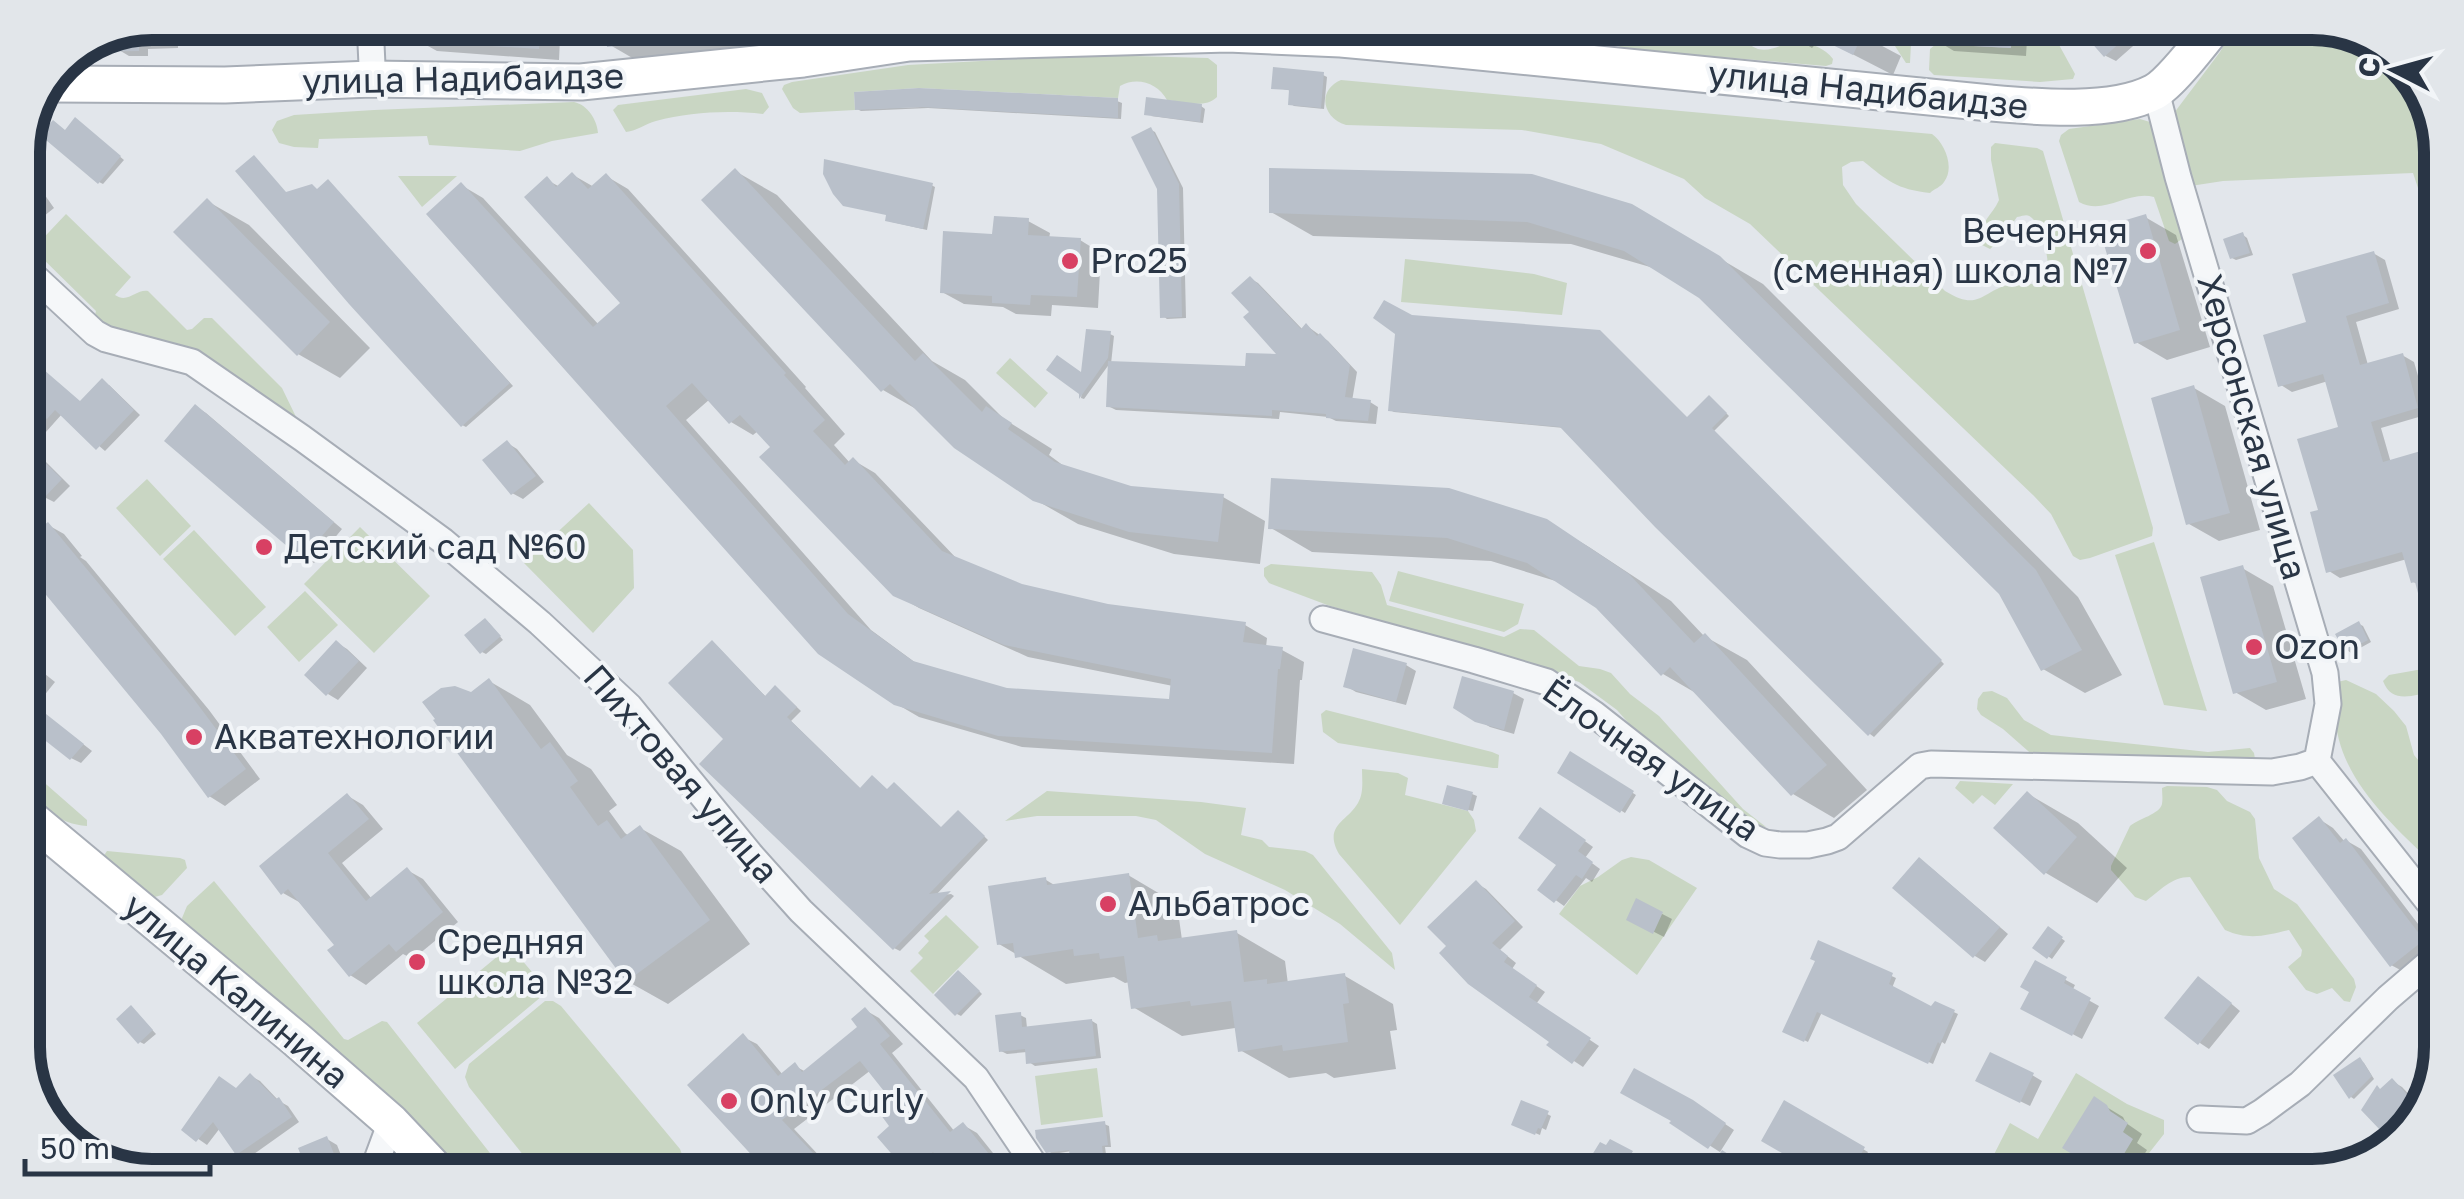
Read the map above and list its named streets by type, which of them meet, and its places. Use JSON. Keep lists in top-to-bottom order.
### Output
{
  "streets": {
    "main road": ["улица Надибаидзе", "улица Калинина"],
    "street": ["Херсонская улица", "Ёлочная улица", "Пихтовая улица"]
  },
  "crossings": [
    ["улица Надибаидзе", "Херсонская улица"],
    ["Херсонская улица", "Ёлочная улица"]
  ],
  "places": [
    "Вечерняя (сменная) школа №7",
    "Pro25",
    "Детский сад №60",
    "Ozon",
    "Акватехнологии",
    "Альбатрос",
    "Средняя школа №32",
    "Only Curly"
  ],
  "scale_bar": "50 m",
  "north": "left"
}
